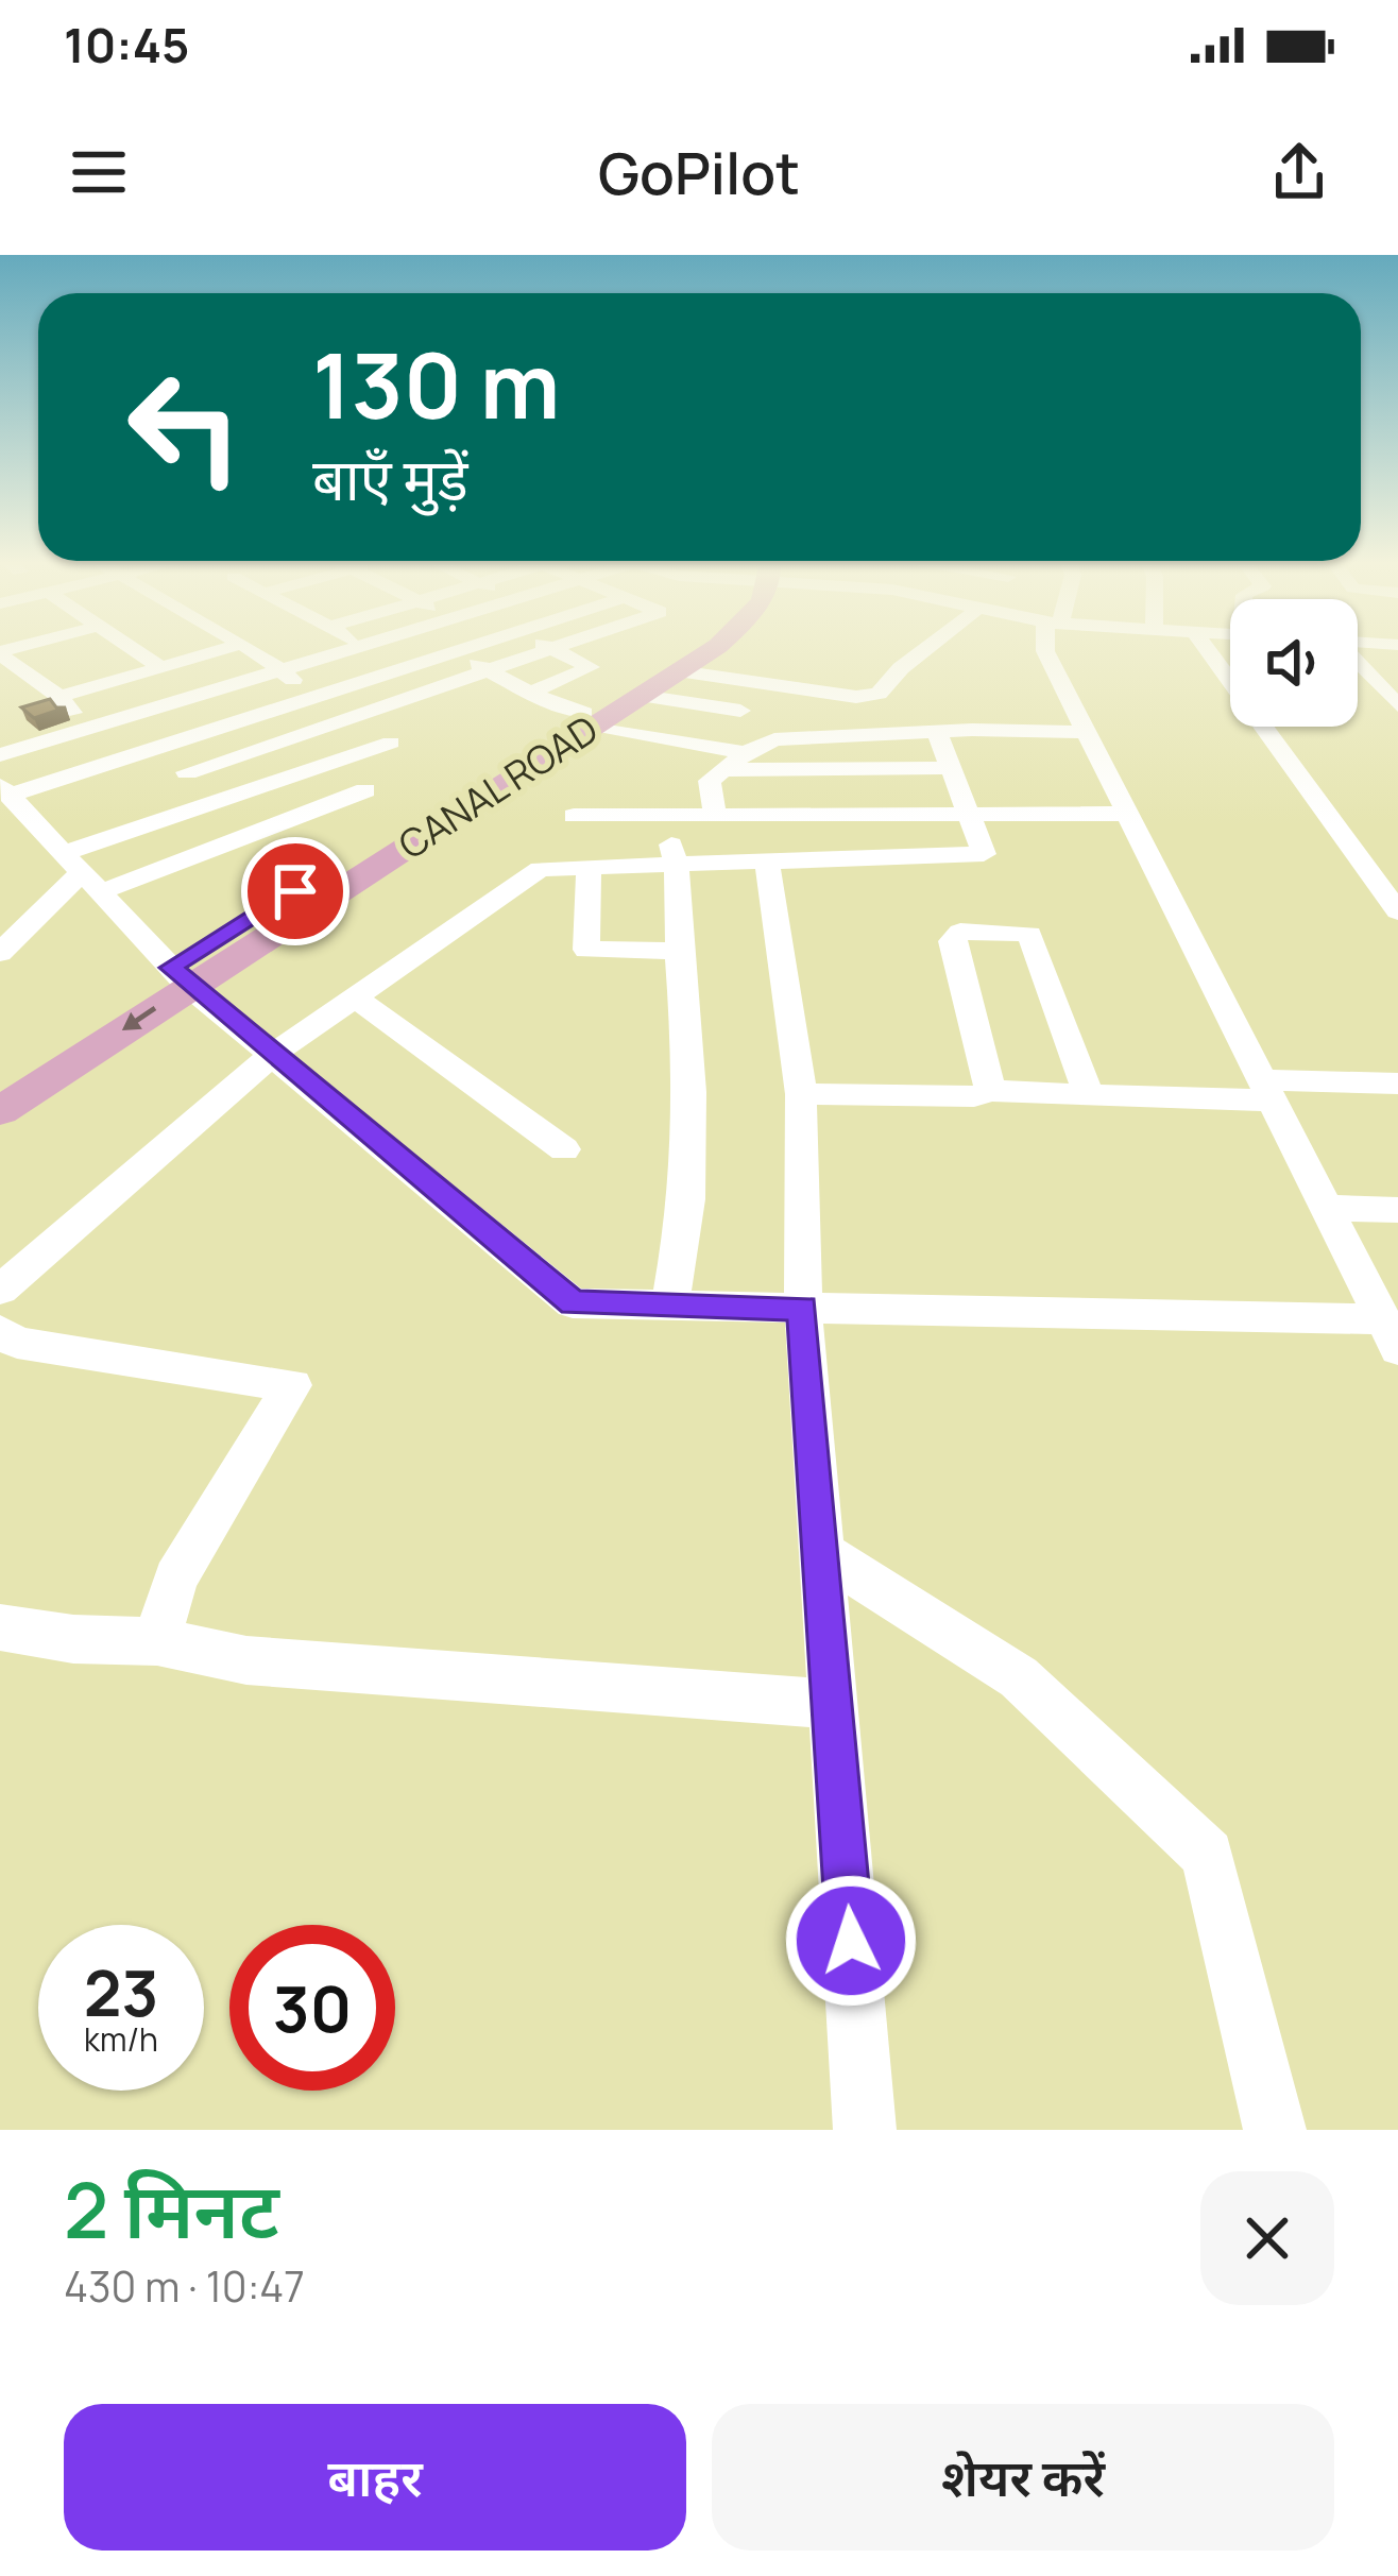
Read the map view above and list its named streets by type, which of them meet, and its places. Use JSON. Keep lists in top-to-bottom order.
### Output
{
  "streets": {
    "main road": ["CANAL ROAD"]
  },
  "page": {
    "status": "10:45",
    "header": "GoPilot",
    "turn": ["130 m", "बाएँ मुड़ें"],
    "speed": "23 km/h",
    "limit": "30",
    "heading": ["2 मिनट", "430 m · 10:47"],
    "buttons": ["बाहर", "शेयर करें"]
  }
}
